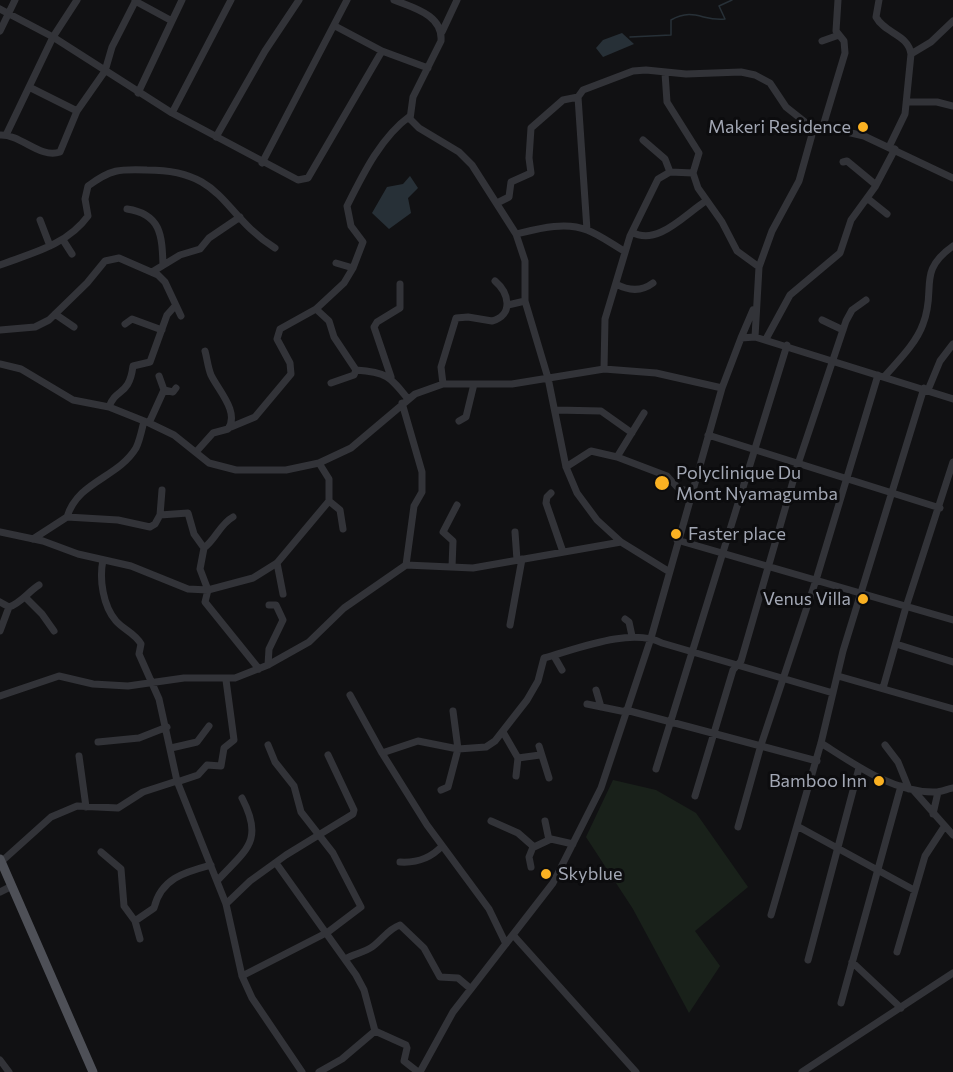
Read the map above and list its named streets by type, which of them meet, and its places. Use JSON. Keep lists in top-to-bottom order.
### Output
{
  "places": [
    "Makeri Residence",
    "Polyclinique Du Mont Nyamagumba",
    "Faster place",
    "Venus Villa",
    "Bamboo Inn",
    "Skyblue"
  ]
}
